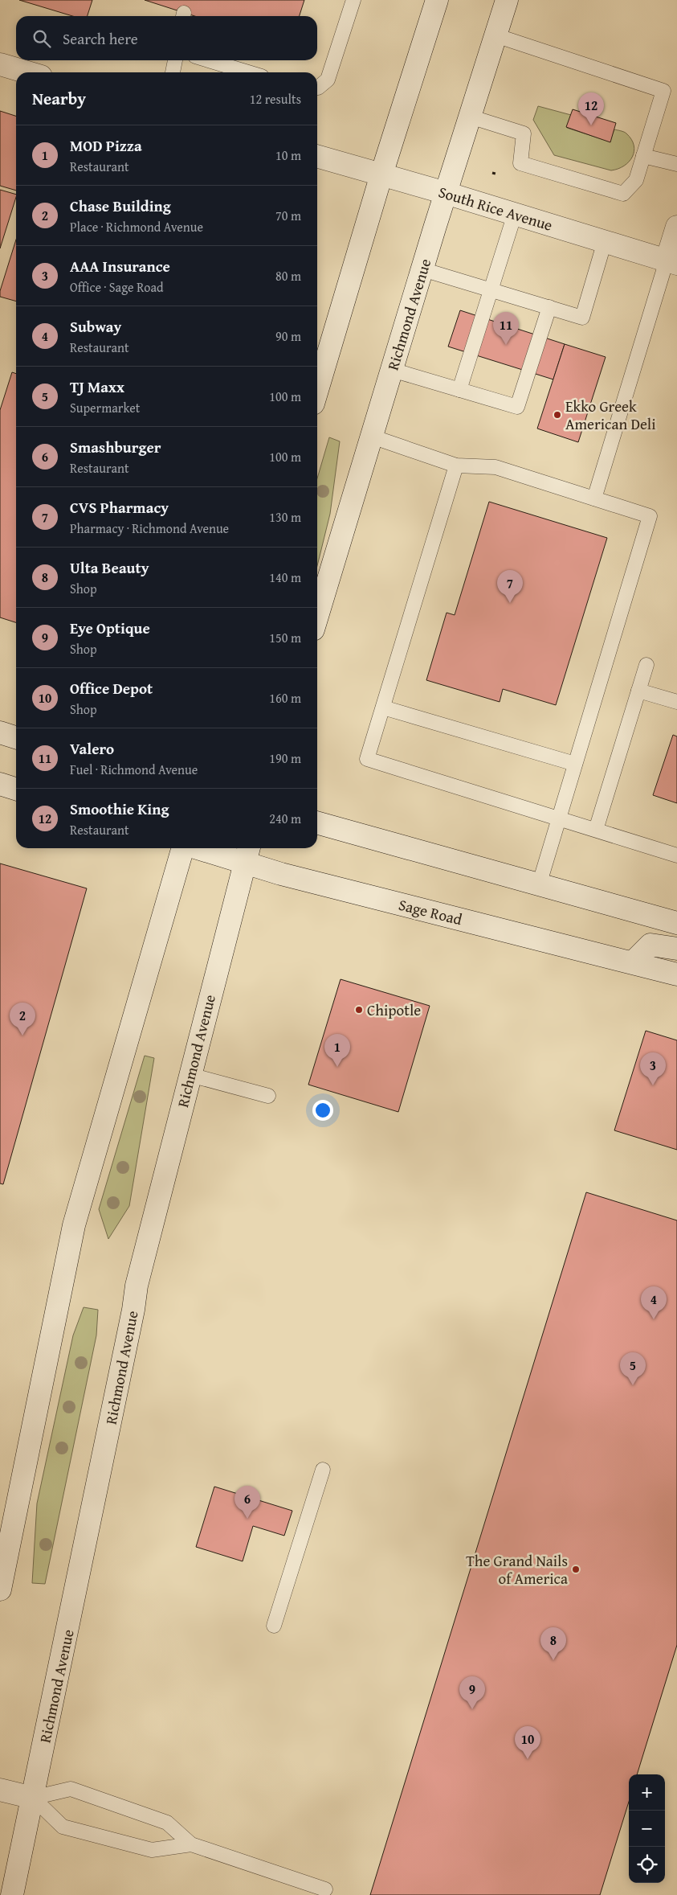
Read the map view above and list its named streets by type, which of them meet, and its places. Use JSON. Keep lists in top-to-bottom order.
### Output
{
  "streets": {
    "main road": ["South Rice Avenue", "Richmond Avenue", "Sage Road"]
  },
  "crossings": [
    ["South Rice Avenue", "Richmond Avenue"],
    ["Richmond Avenue", "Sage Road"]
  ],
  "places": ["Ekko Greek American Deli", "Chipotle", "The Grand Nails of America"],
  "page": {
    "search": "Search here",
    "heading": ["Nearby", "12 results"],
    "pins": [
      "12",
      "11",
      "7",
      "2",
      "1",
      "3",
      "4",
      "5",
      "6",
      "8",
      "9",
      "10"
    ],
    "list": [
      {
        "mark": "1",
        "name": "MOD Pizza",
        "note": "Restaurant",
        "value": "10 m"
      },
      {
        "mark": "2",
        "name": "Chase Building",
        "note": "Place · Richmond Avenue",
        "value": "70 m"
      },
      {
        "mark": "3",
        "name": "AAA Insurance",
        "note": "Office · Sage Road",
        "value": "80 m"
      },
      {
        "mark": "4",
        "name": "Subway",
        "note": "Restaurant",
        "value": "90 m"
      },
      {
        "mark": "5",
        "name": "TJ Maxx",
        "note": "Supermarket",
        "value": "100 m"
      },
      {
        "mark": "6",
        "name": "Smashburger",
        "note": "Restaurant",
        "value": "100 m"
      },
      {
        "mark": "7",
        "name": "CVS Pharmacy",
        "note": "Pharmacy · Richmond Avenue",
        "value": "130 m"
      },
      {
        "mark": "8",
        "name": "Ulta Beauty",
        "note": "Shop",
        "value": "140 m"
      },
      {
        "mark": "9",
        "name": "Eye Optique",
        "note": "Shop",
        "value": "150 m"
      },
      {
        "mark": "10",
        "name": "Office Depot",
        "note": "Shop",
        "value": "160 m"
      },
      {
        "mark": "11",
        "name": "Valero",
        "note": "Fuel · Richmond Avenue",
        "value": "190 m"
      },
      {
        "mark": "12",
        "name": "Smoothie King",
        "note": "Restaurant",
        "value": "240 m"
      }
    ],
    "map_buttons": ["+", "−"]
  }
}
